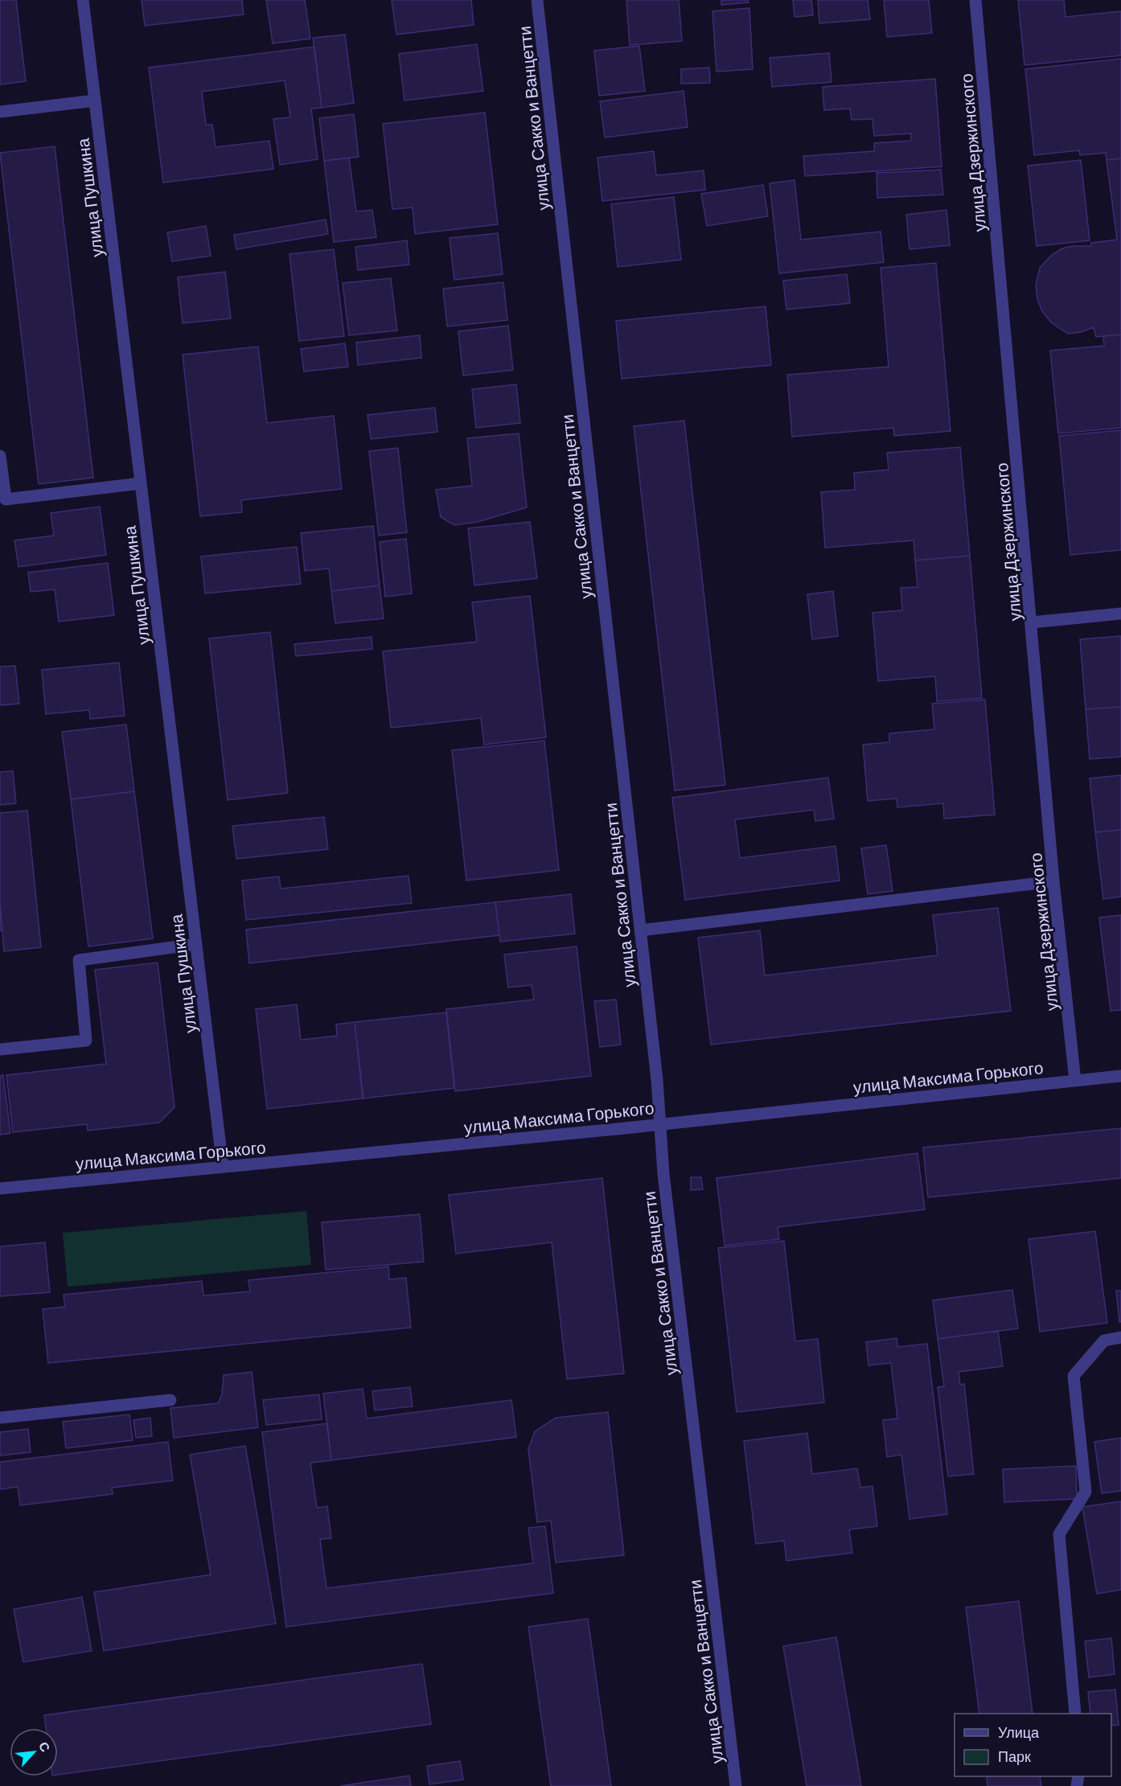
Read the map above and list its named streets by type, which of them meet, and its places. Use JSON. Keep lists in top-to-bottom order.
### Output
{
  "streets": {
    "street": [
      "улица Сакко и Ванцетти",
      "улица Дзержинского",
      "улица Пушкина",
      "улица Максима Горького"
    ]
  },
  "crossings": [
    ["улица Сакко и Ванцетти", "улица Максима Горького"],
    ["улица Дзержинского", "улица Максима Горького"],
    ["улица Пушкина", "улица Максима Горького"]
  ],
  "legend": ["Улица", "Парк"],
  "north": "top right"
}
